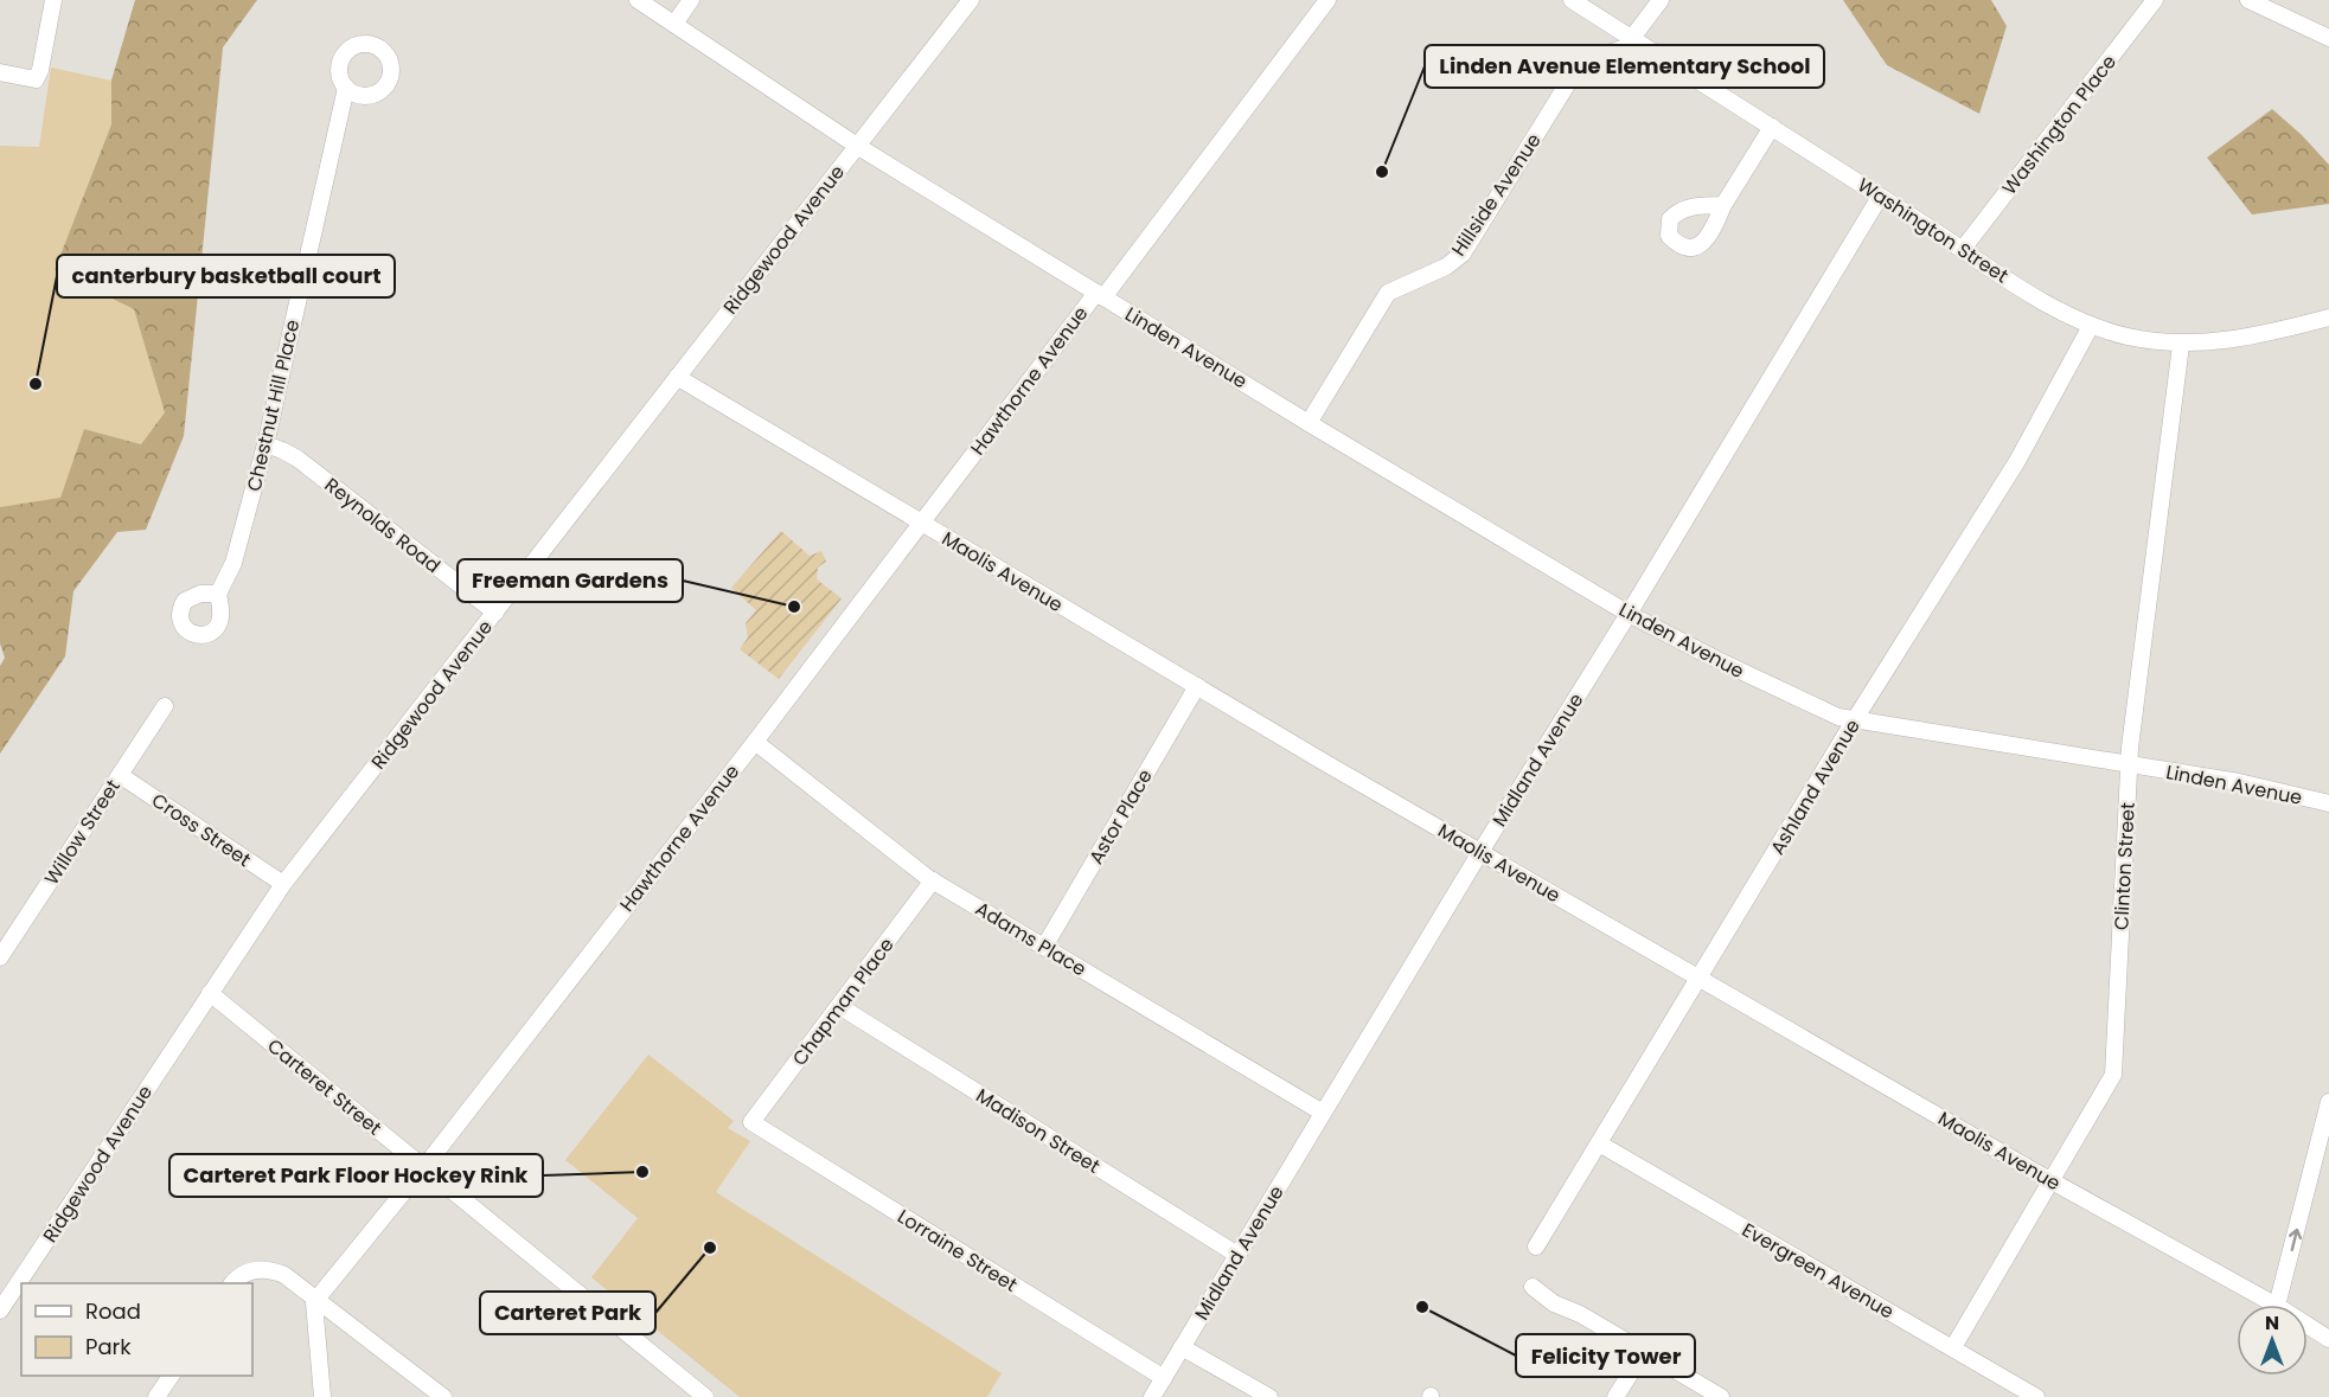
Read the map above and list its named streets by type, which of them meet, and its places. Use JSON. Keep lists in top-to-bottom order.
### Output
{
  "streets": {
    "street": [
      "Washington Place",
      "Hillside Avenue",
      "Washington Street",
      "Ridgewood Avenue",
      "Linden Avenue",
      "Hawthorne Avenue",
      "Chestnut Hill Place",
      "Reynolds Road",
      "Maolis Avenue",
      "Midland Avenue",
      "Ashland Avenue",
      "Astor Place",
      "Cross Street",
      "Willow Street",
      "Clinton Street",
      "Adams Place",
      "Chapman Place",
      "Carteret Street",
      "Madison Street",
      "Lorraine Street",
      "Evergreen Avenue"
    ]
  },
  "crossings": [
    ["Washington Place", "Washington Street"],
    ["Hillside Avenue", "Washington Street"],
    ["Hillside Avenue", "Linden Avenue"],
    ["Washington Street", "Midland Avenue"],
    ["Washington Street", "Ashland Avenue"],
    ["Washington Street", "Clinton Street"],
    ["Ridgewood Avenue", "Linden Avenue"],
    ["Ridgewood Avenue", "Reynolds Road"],
    ["Ridgewood Avenue", "Maolis Avenue"],
    ["Ridgewood Avenue", "Cross Street"],
    ["Ridgewood Avenue", "Carteret Street"],
    ["Linden Avenue", "Hawthorne Avenue"],
    ["Linden Avenue", "Midland Avenue"],
    ["Linden Avenue", "Ashland Avenue"],
    ["Linden Avenue", "Clinton Street"],
    ["Hawthorne Avenue", "Maolis Avenue"],
    ["Hawthorne Avenue", "Adams Place"],
    ["Hawthorne Avenue", "Carteret Street"],
    ["Chestnut Hill Place", "Reynolds Road"],
    ["Maolis Avenue", "Midland Avenue"],
    ["Maolis Avenue", "Ashland Avenue"],
    ["Maolis Avenue", "Astor Place"],
    ["Maolis Avenue", "Clinton Street"],
    ["Midland Avenue", "Adams Place"],
    ["Midland Avenue", "Madison Street"],
    ["Midland Avenue", "Lorraine Street"],
    ["Ashland Avenue", "Evergreen Avenue"],
    ["Astor Place", "Adams Place"],
    ["Cross Street", "Willow Street"],
    ["Clinton Street", "Evergreen Avenue"],
    ["Adams Place", "Chapman Place"],
    ["Chapman Place", "Madison Street"],
    ["Chapman Place", "Lorraine Street"]
  ],
  "places": [
    "Linden Avenue Elementary School",
    "canterbury basketball court",
    "Freeman Gardens",
    "Carteret Park Floor Hockey Rink",
    "Carteret Park",
    "Felicity Tower"
  ],
  "legend": ["Road", "Park"],
  "north": "top"
}
